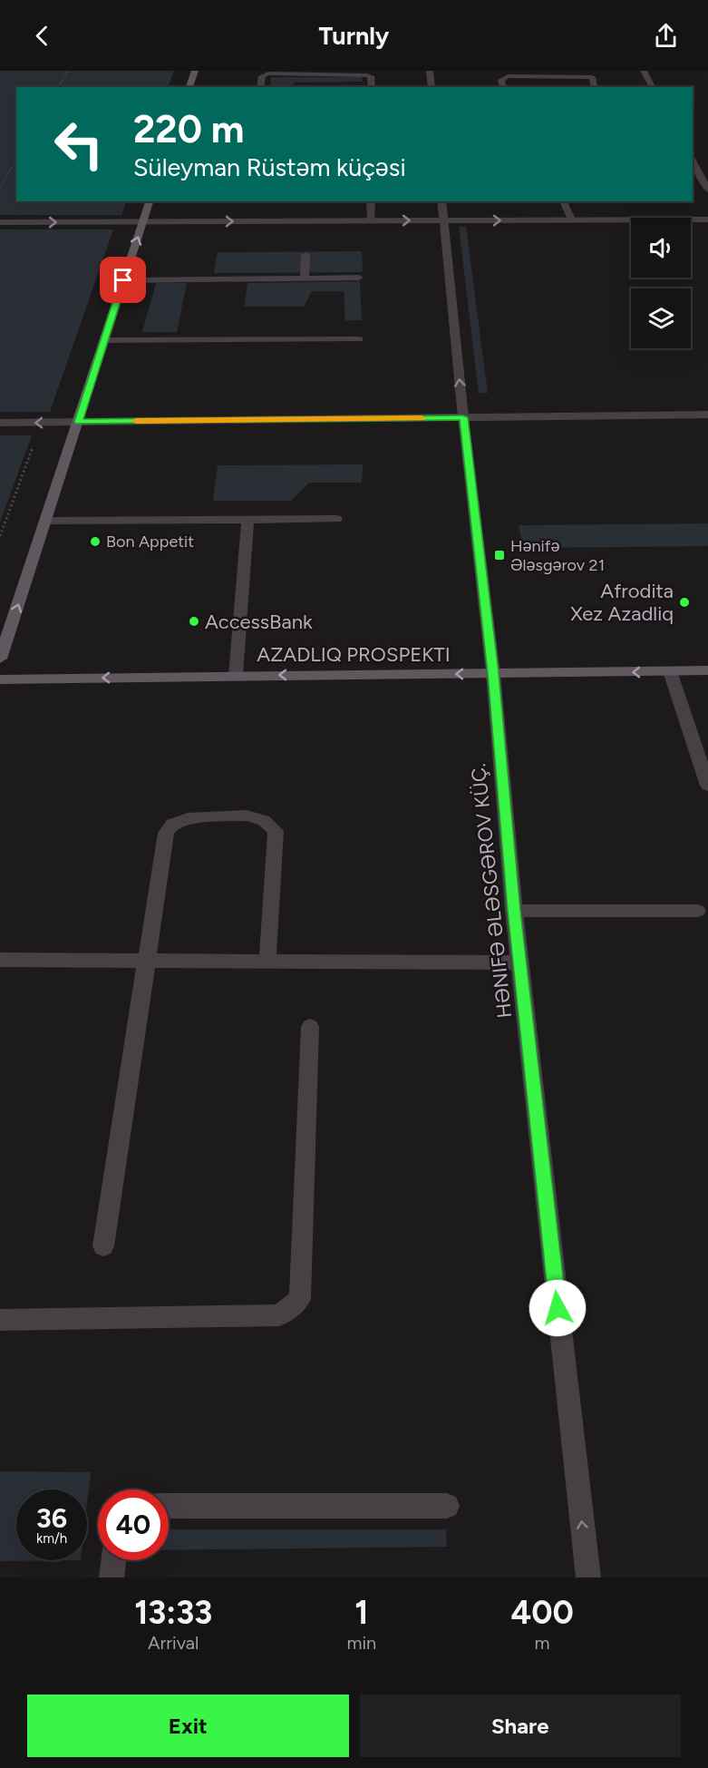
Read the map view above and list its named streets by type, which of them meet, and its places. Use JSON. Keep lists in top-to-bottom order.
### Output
{
  "streets": {
    "street": ["HƏNIFƏ ƏLƏSGƏROV KÜÇ."]
  },
  "one_way": ["HƏNIFƏ ƏLƏSGƏROV KÜÇ."],
  "places": {
    "other": ["Bon Appetit", "Afrodita Xez Azadliq", "AccessBank"],
    "transit": ["Hənifə Ələsgərov 21"]
  },
  "page": {
    "header": "Turnly",
    "turn": ["220 m", "Süleyman Rüstəm küçəsi"],
    "speed": "36 km/h",
    "limit": "40",
    "eta": [
      "13:33",
      "Arrival",
      "1",
      "min",
      "400",
      "m"
    ],
    "buttons": ["Exit", "Share"]
  }
}
